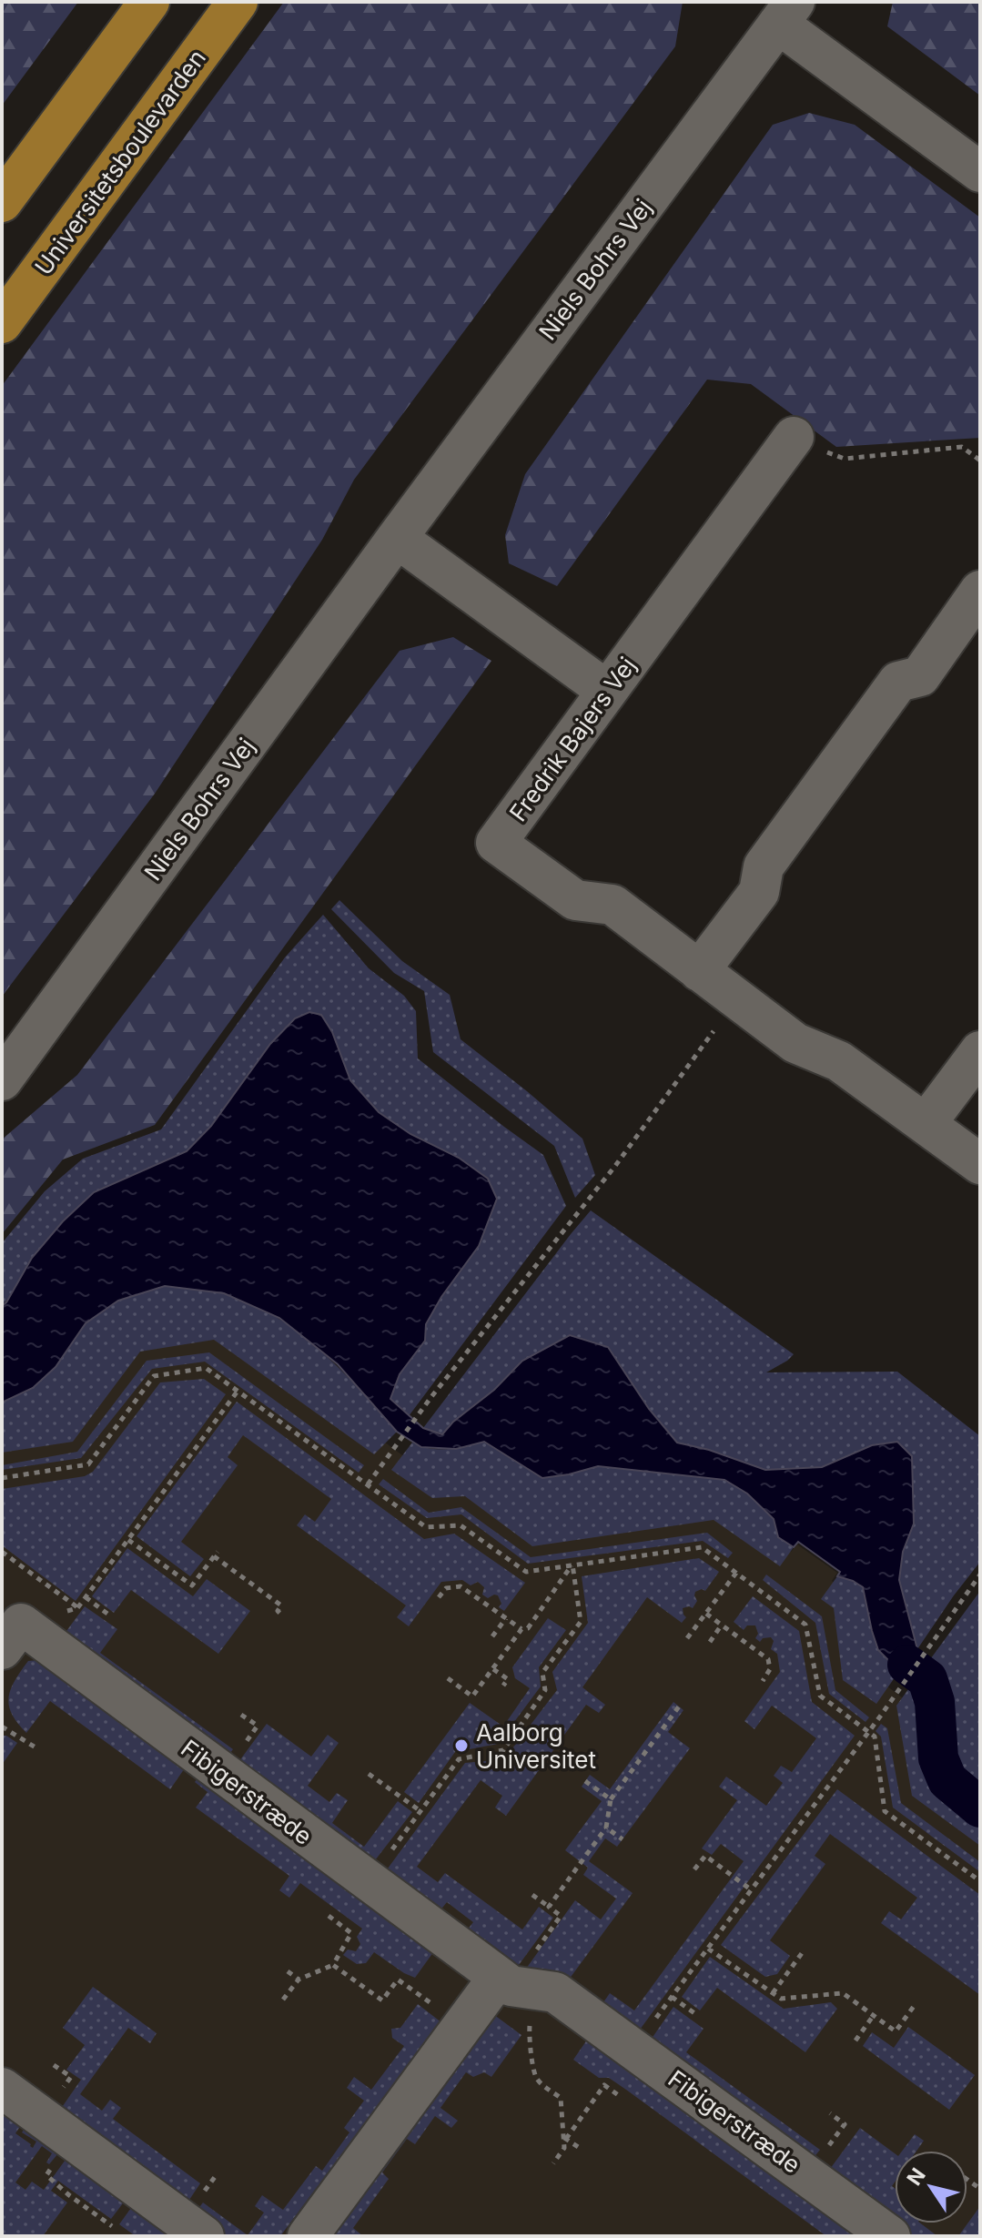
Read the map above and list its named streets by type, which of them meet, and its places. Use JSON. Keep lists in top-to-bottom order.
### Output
{
  "streets": {
    "main road": ["Universitetsboulevarden"],
    "street": ["Niels Bohrs Vej", "Fredrik Bajers Vej", "Fibigerstræde"]
  },
  "places": ["Aalborg Universitet"],
  "north": "top left"
}
